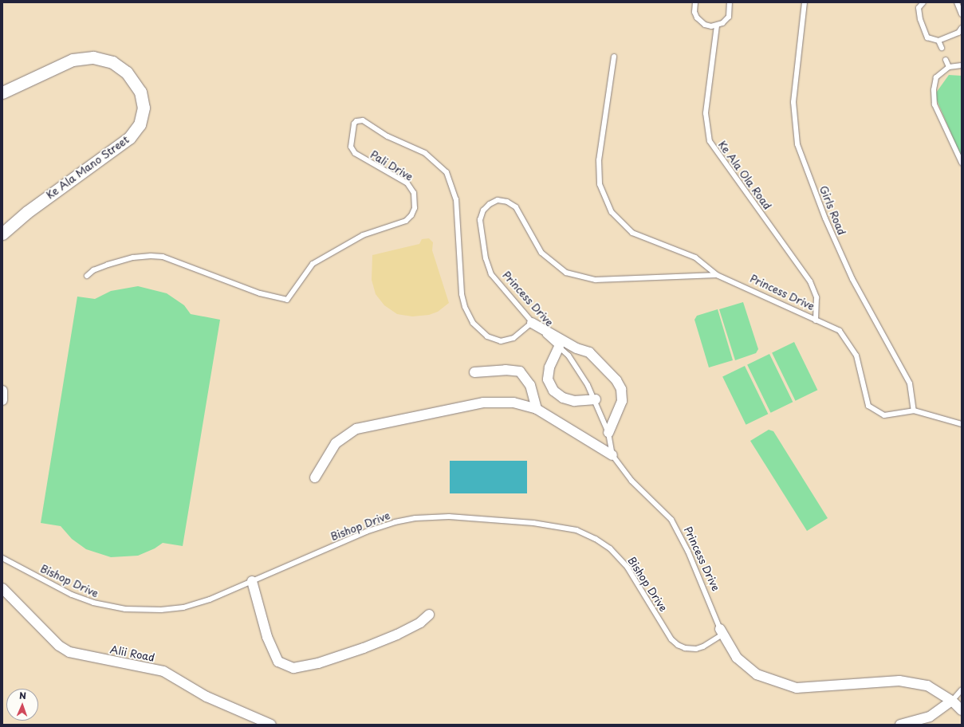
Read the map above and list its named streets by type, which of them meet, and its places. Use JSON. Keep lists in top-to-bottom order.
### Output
{
  "streets": {
    "street": ["Ke Ala Mano Street", "Princess Drive", "Alii Road"],
    "lane": [
      "Pali Drive",
      "Ke Ala Ola Road",
      "Girls Road",
      "Bishop Drive"
    ]
  },
  "crossings": [
    ["Pali Drive", "Princess Drive"],
    ["Ke Ala Ola Road", "Princess Drive"],
    ["Girls Road", "Princess Drive"],
    ["Princess Drive", "Bishop Drive"]
  ],
  "north": "top"
}
